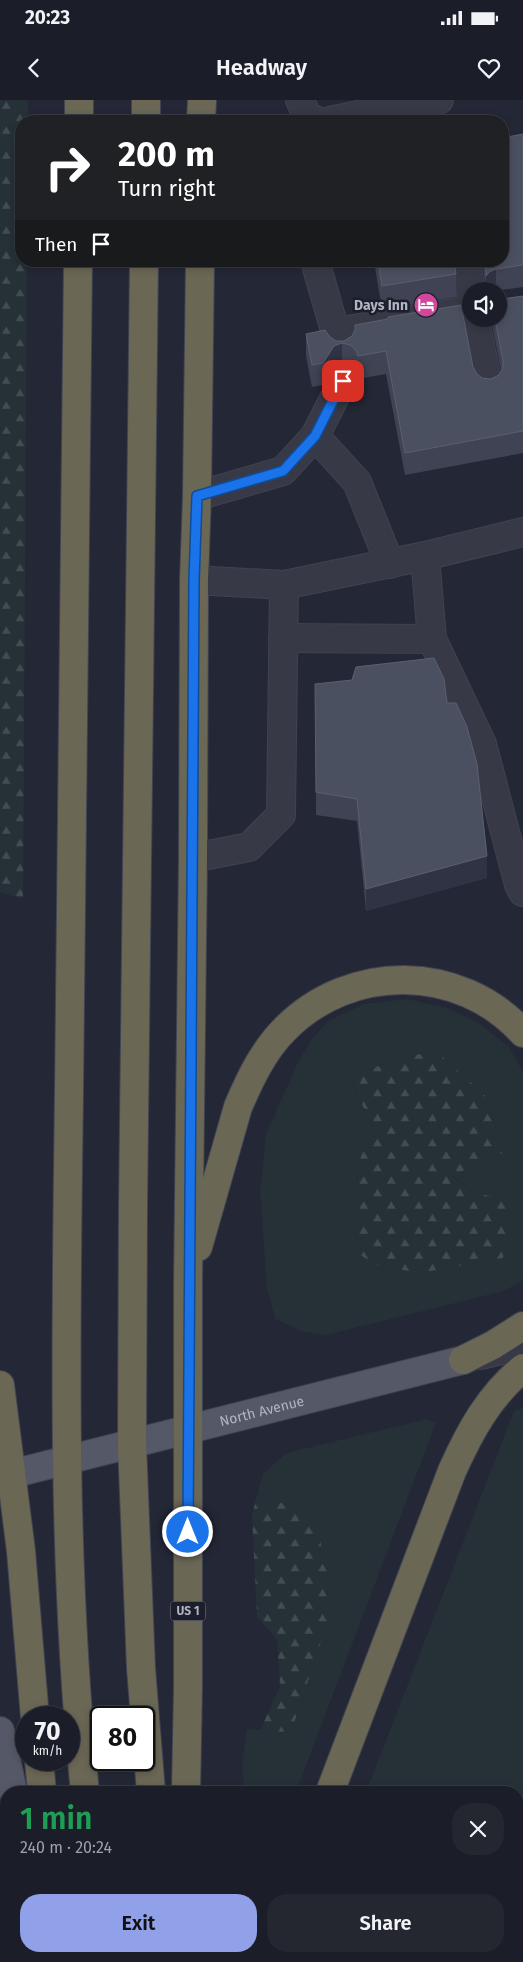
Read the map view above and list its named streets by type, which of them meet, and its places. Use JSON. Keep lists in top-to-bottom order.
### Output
{
  "streets": {
    "highway": ["US 1"],
    "main road": ["North Avenue"]
  },
  "crossings": [
    ["North Avenue", "US 1"]
  ],
  "places": {
    "hotel": ["Days Inn"]
  },
  "page": {
    "status": "20:23",
    "header": "Headway",
    "turn": ["200 m", "Turn right"],
    "then": "Then",
    "speed": "70 km/h",
    "limit": "80",
    "heading": ["1 min", "240 m · 20:24"],
    "buttons": ["Exit", "Share"]
  }
}
